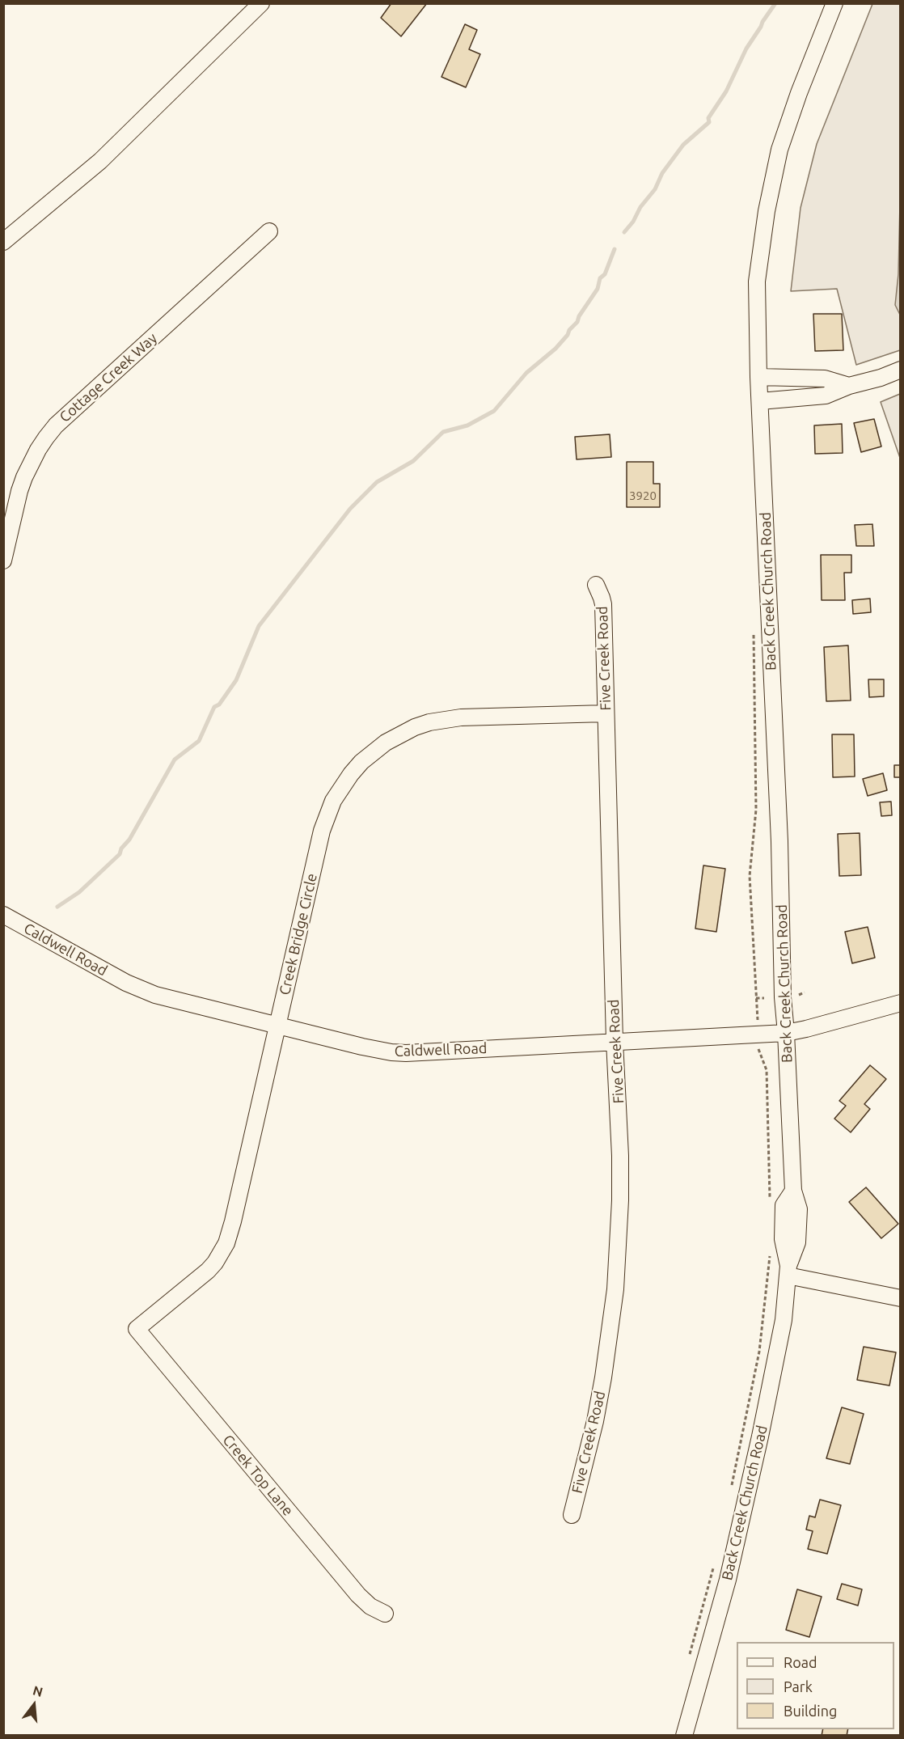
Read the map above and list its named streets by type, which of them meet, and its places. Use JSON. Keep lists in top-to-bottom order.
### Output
{
  "streets": {
    "street": [
      "Cottage Creek Way",
      "Back Creek Church Road",
      "Five Creek Road",
      "Creek Bridge Circle",
      "Caldwell Road",
      "Creek Top Lane"
    ]
  },
  "crossings": [
    ["Back Creek Church Road", "Caldwell Road"],
    ["Five Creek Road", "Creek Bridge Circle"],
    ["Five Creek Road", "Caldwell Road"],
    ["Creek Bridge Circle", "Caldwell Road"],
    ["Creek Bridge Circle", "Creek Top Lane"]
  ],
  "house_numbers": ["3920"],
  "legend": ["Road", "Park", "Building"],
  "north": "top"
}
